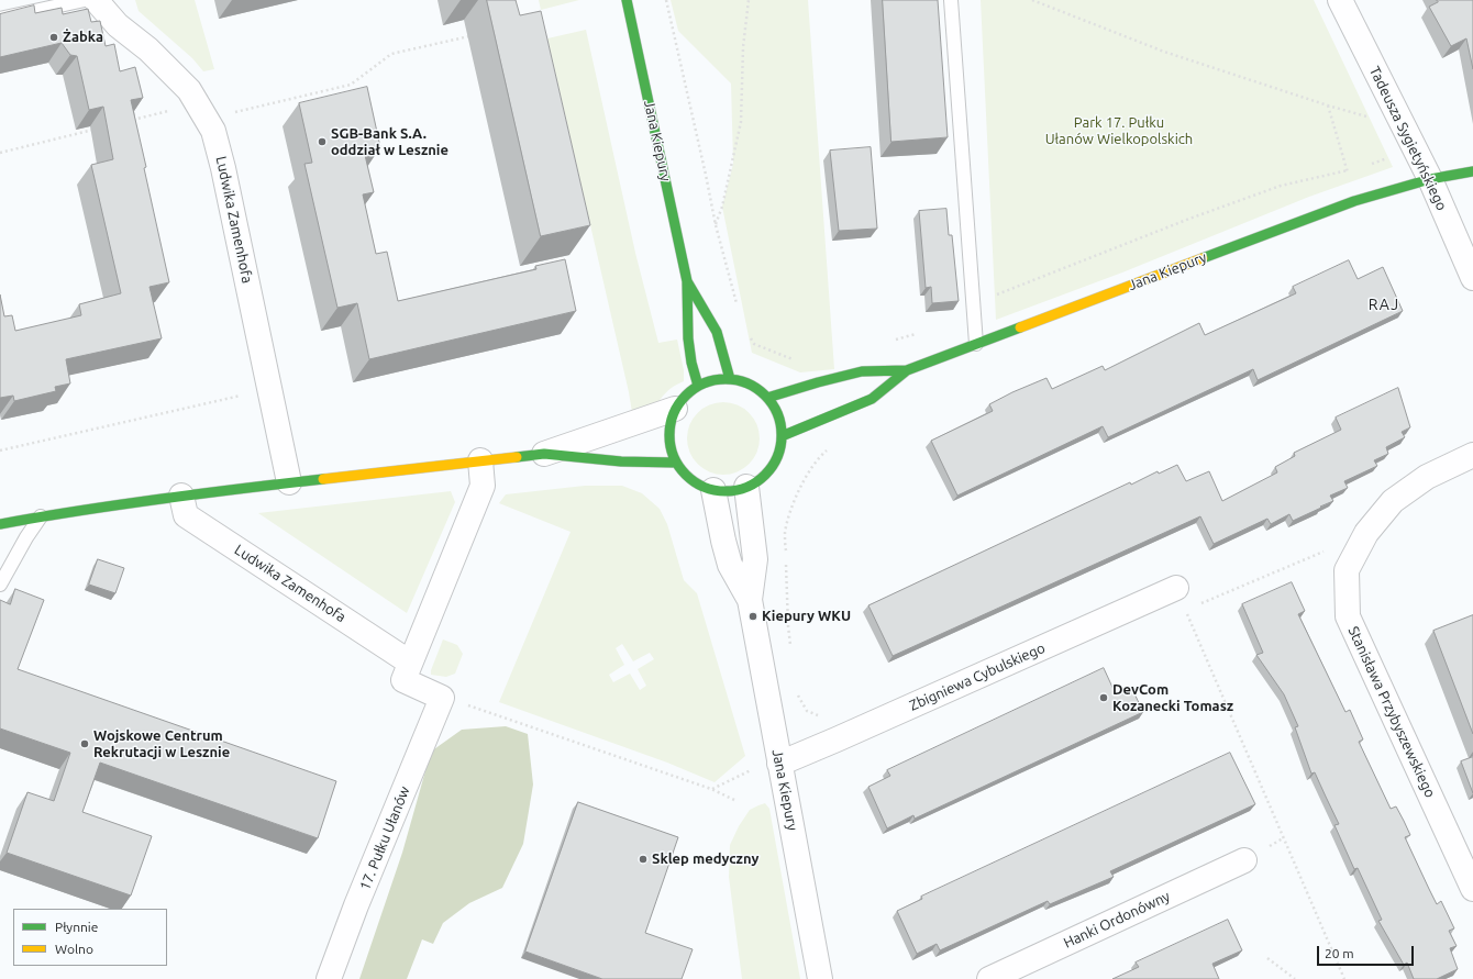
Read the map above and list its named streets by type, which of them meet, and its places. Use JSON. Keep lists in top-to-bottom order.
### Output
{
  "streets": {
    "street": [
      "Tadeusza Sygietyńskiego",
      "Jana Kiepury",
      "Ludwika Zamenhofa",
      "Zbigniewa Cybulskiego",
      "Stanisława Przybyszewskiego",
      "17. Pułku Ułanów",
      "Hanki Ordonówny"
    ]
  },
  "crossings": [
    ["Tadeusza Sygietyńskiego", "Jana Kiepury"],
    ["Jana Kiepury", "Zbigniewa Cybulskiego"],
    ["Ludwika Zamenhofa", "17. Pułku Ułanów"]
  ],
  "districts": ["RAJ"],
  "parks": ["Park 17. Pułku Ułanów Wielkopolskich"],
  "places": [
    "Żabka",
    "SGB-Bank S.A. oddział w Lesznie",
    "Kiepury WKU",
    "DevCom Kozanecki Tomasz",
    "Wojskowe Centrum Rekrutacji w Lesznie",
    "Sklep medyczny"
  ],
  "legend": ["Płynnie", "Wolno"],
  "scale_bar": "20 m"
}
